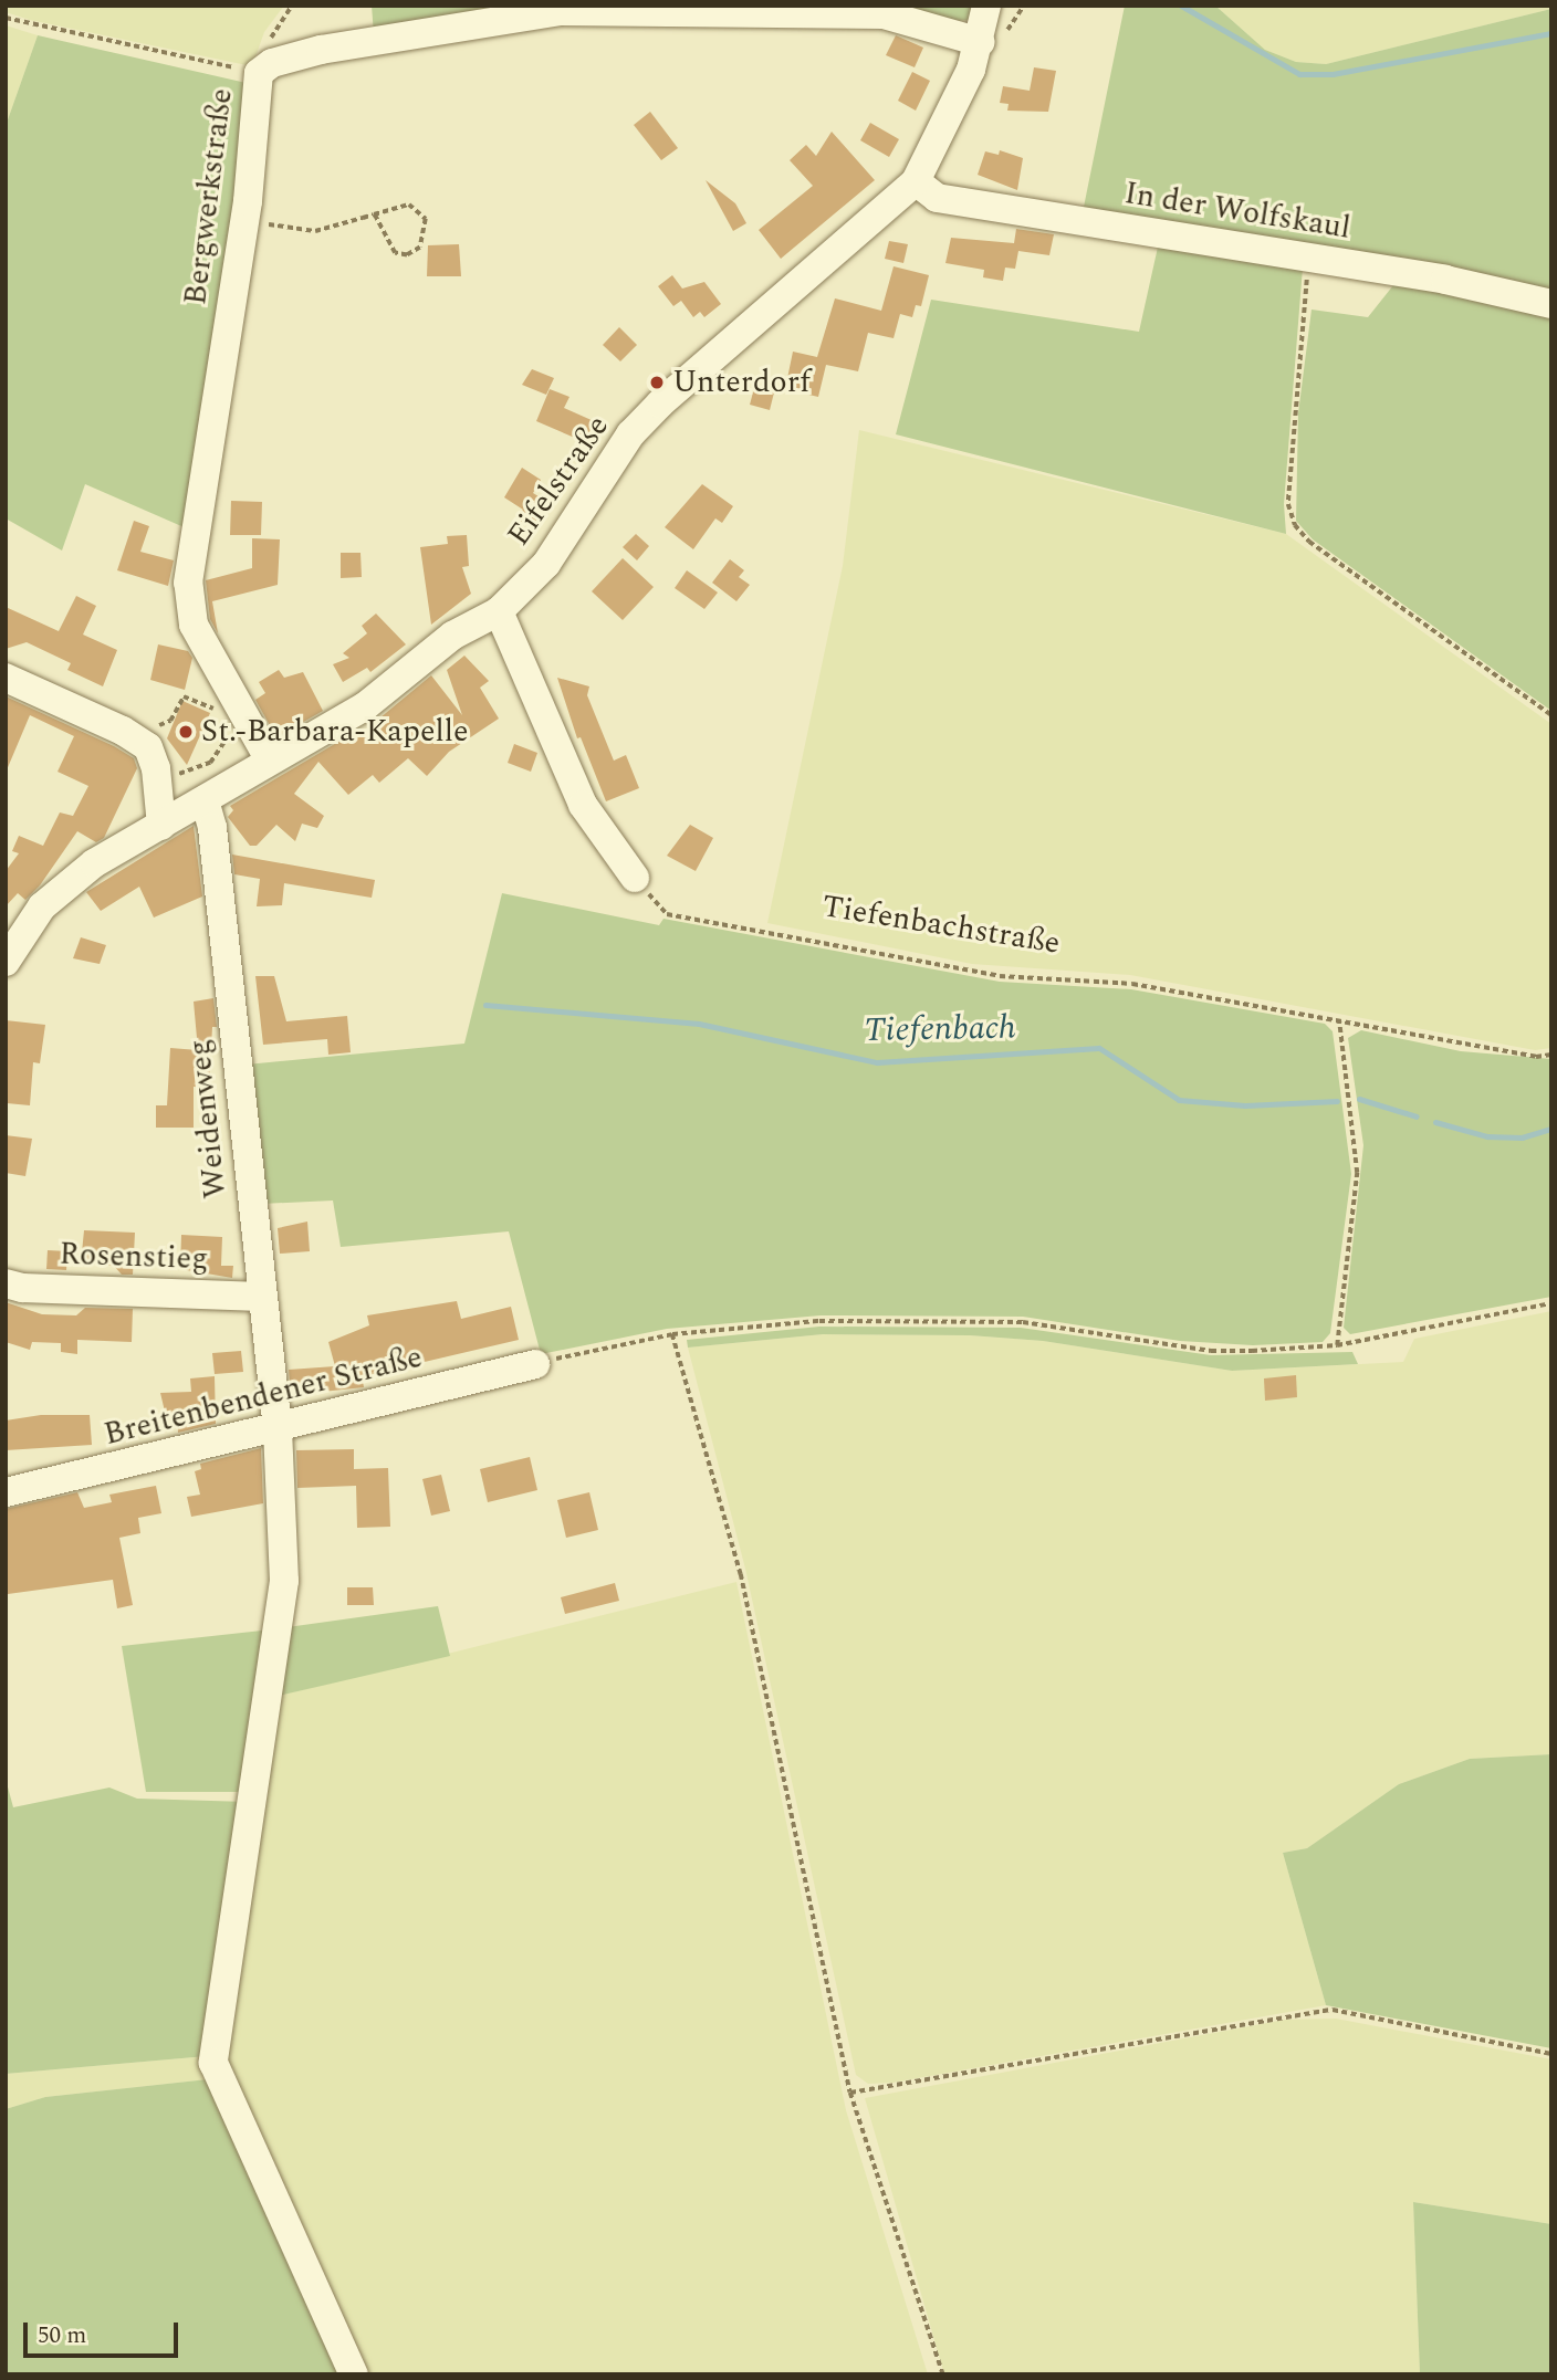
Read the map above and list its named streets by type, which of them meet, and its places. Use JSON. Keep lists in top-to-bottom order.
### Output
{
  "streets": {
    "street": [
      "Bergwerkstraße",
      "In der Wolfskaul",
      "Eifelstraße",
      "Weidenweg",
      "Rosenstieg",
      "Breitenbendener Straße"
    ],
    "path": ["Tiefenbachstraße"]
  },
  "crossings": [
    ["Bergwerkstraße", "Eifelstraße"],
    ["In der Wolfskaul", "Eifelstraße"],
    ["Eifelstraße", "Weidenweg"],
    ["Weidenweg", "Rosenstieg"],
    ["Weidenweg", "Breitenbendener Straße"]
  ],
  "water": ["Tiefenbach"],
  "places": ["Unterdorf", "St.-Barbara-Kapelle"],
  "scale_bar": "50 m"
}
